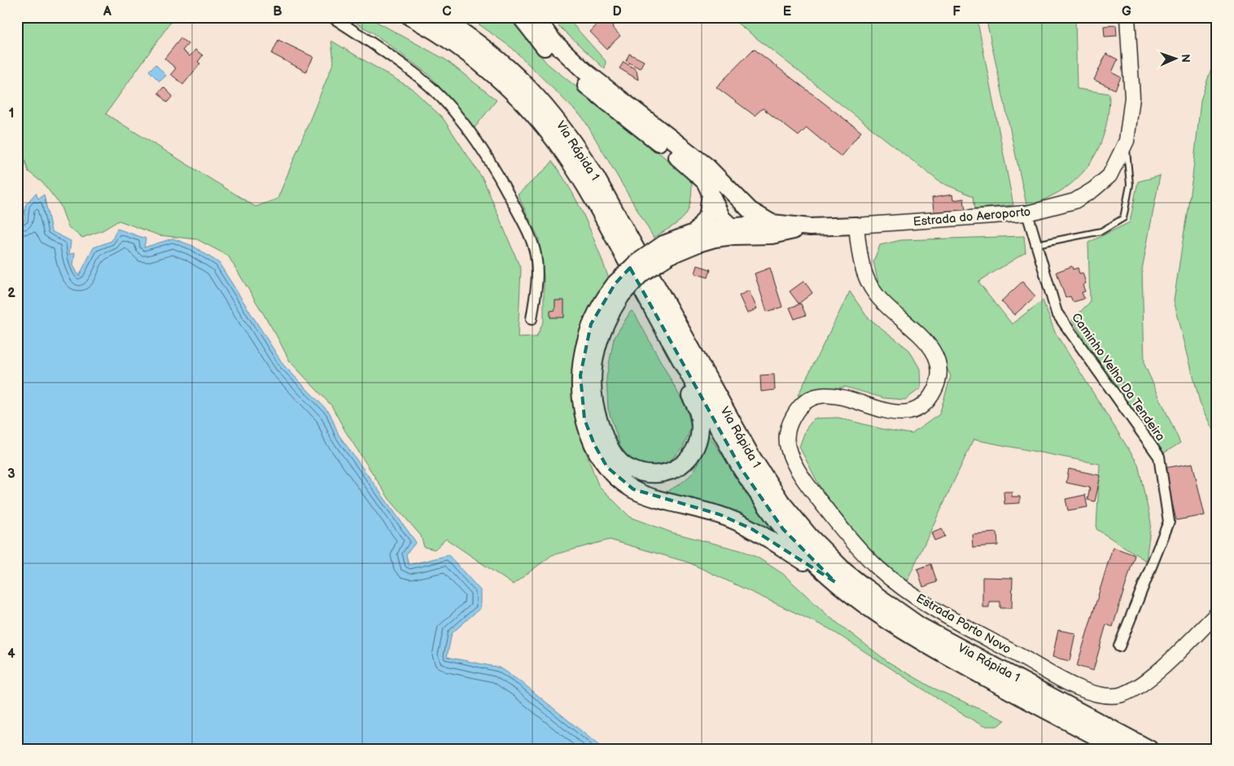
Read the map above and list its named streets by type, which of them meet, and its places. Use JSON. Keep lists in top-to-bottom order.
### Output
{
  "streets": {
    "highway": ["Via Rápida 1"],
    "main road": ["Estrada do Aeroporto", "Estrada Porto Novo"],
    "street": ["Caminho Velho Da Tendeira"]
  },
  "crossings": [
    ["Estrada do Aeroporto", "Caminho Velho Da Tendeira"],
    ["Estrada do Aeroporto", "Estrada Porto Novo"]
  ],
  "north": "right",
  "grid": {
    "columns": [
      "A",
      "B",
      "C",
      "D",
      "E",
      "F",
      "G"
    ],
    "rows": [
      "1",
      "2",
      "3",
      "4"
    ]
  }
}
